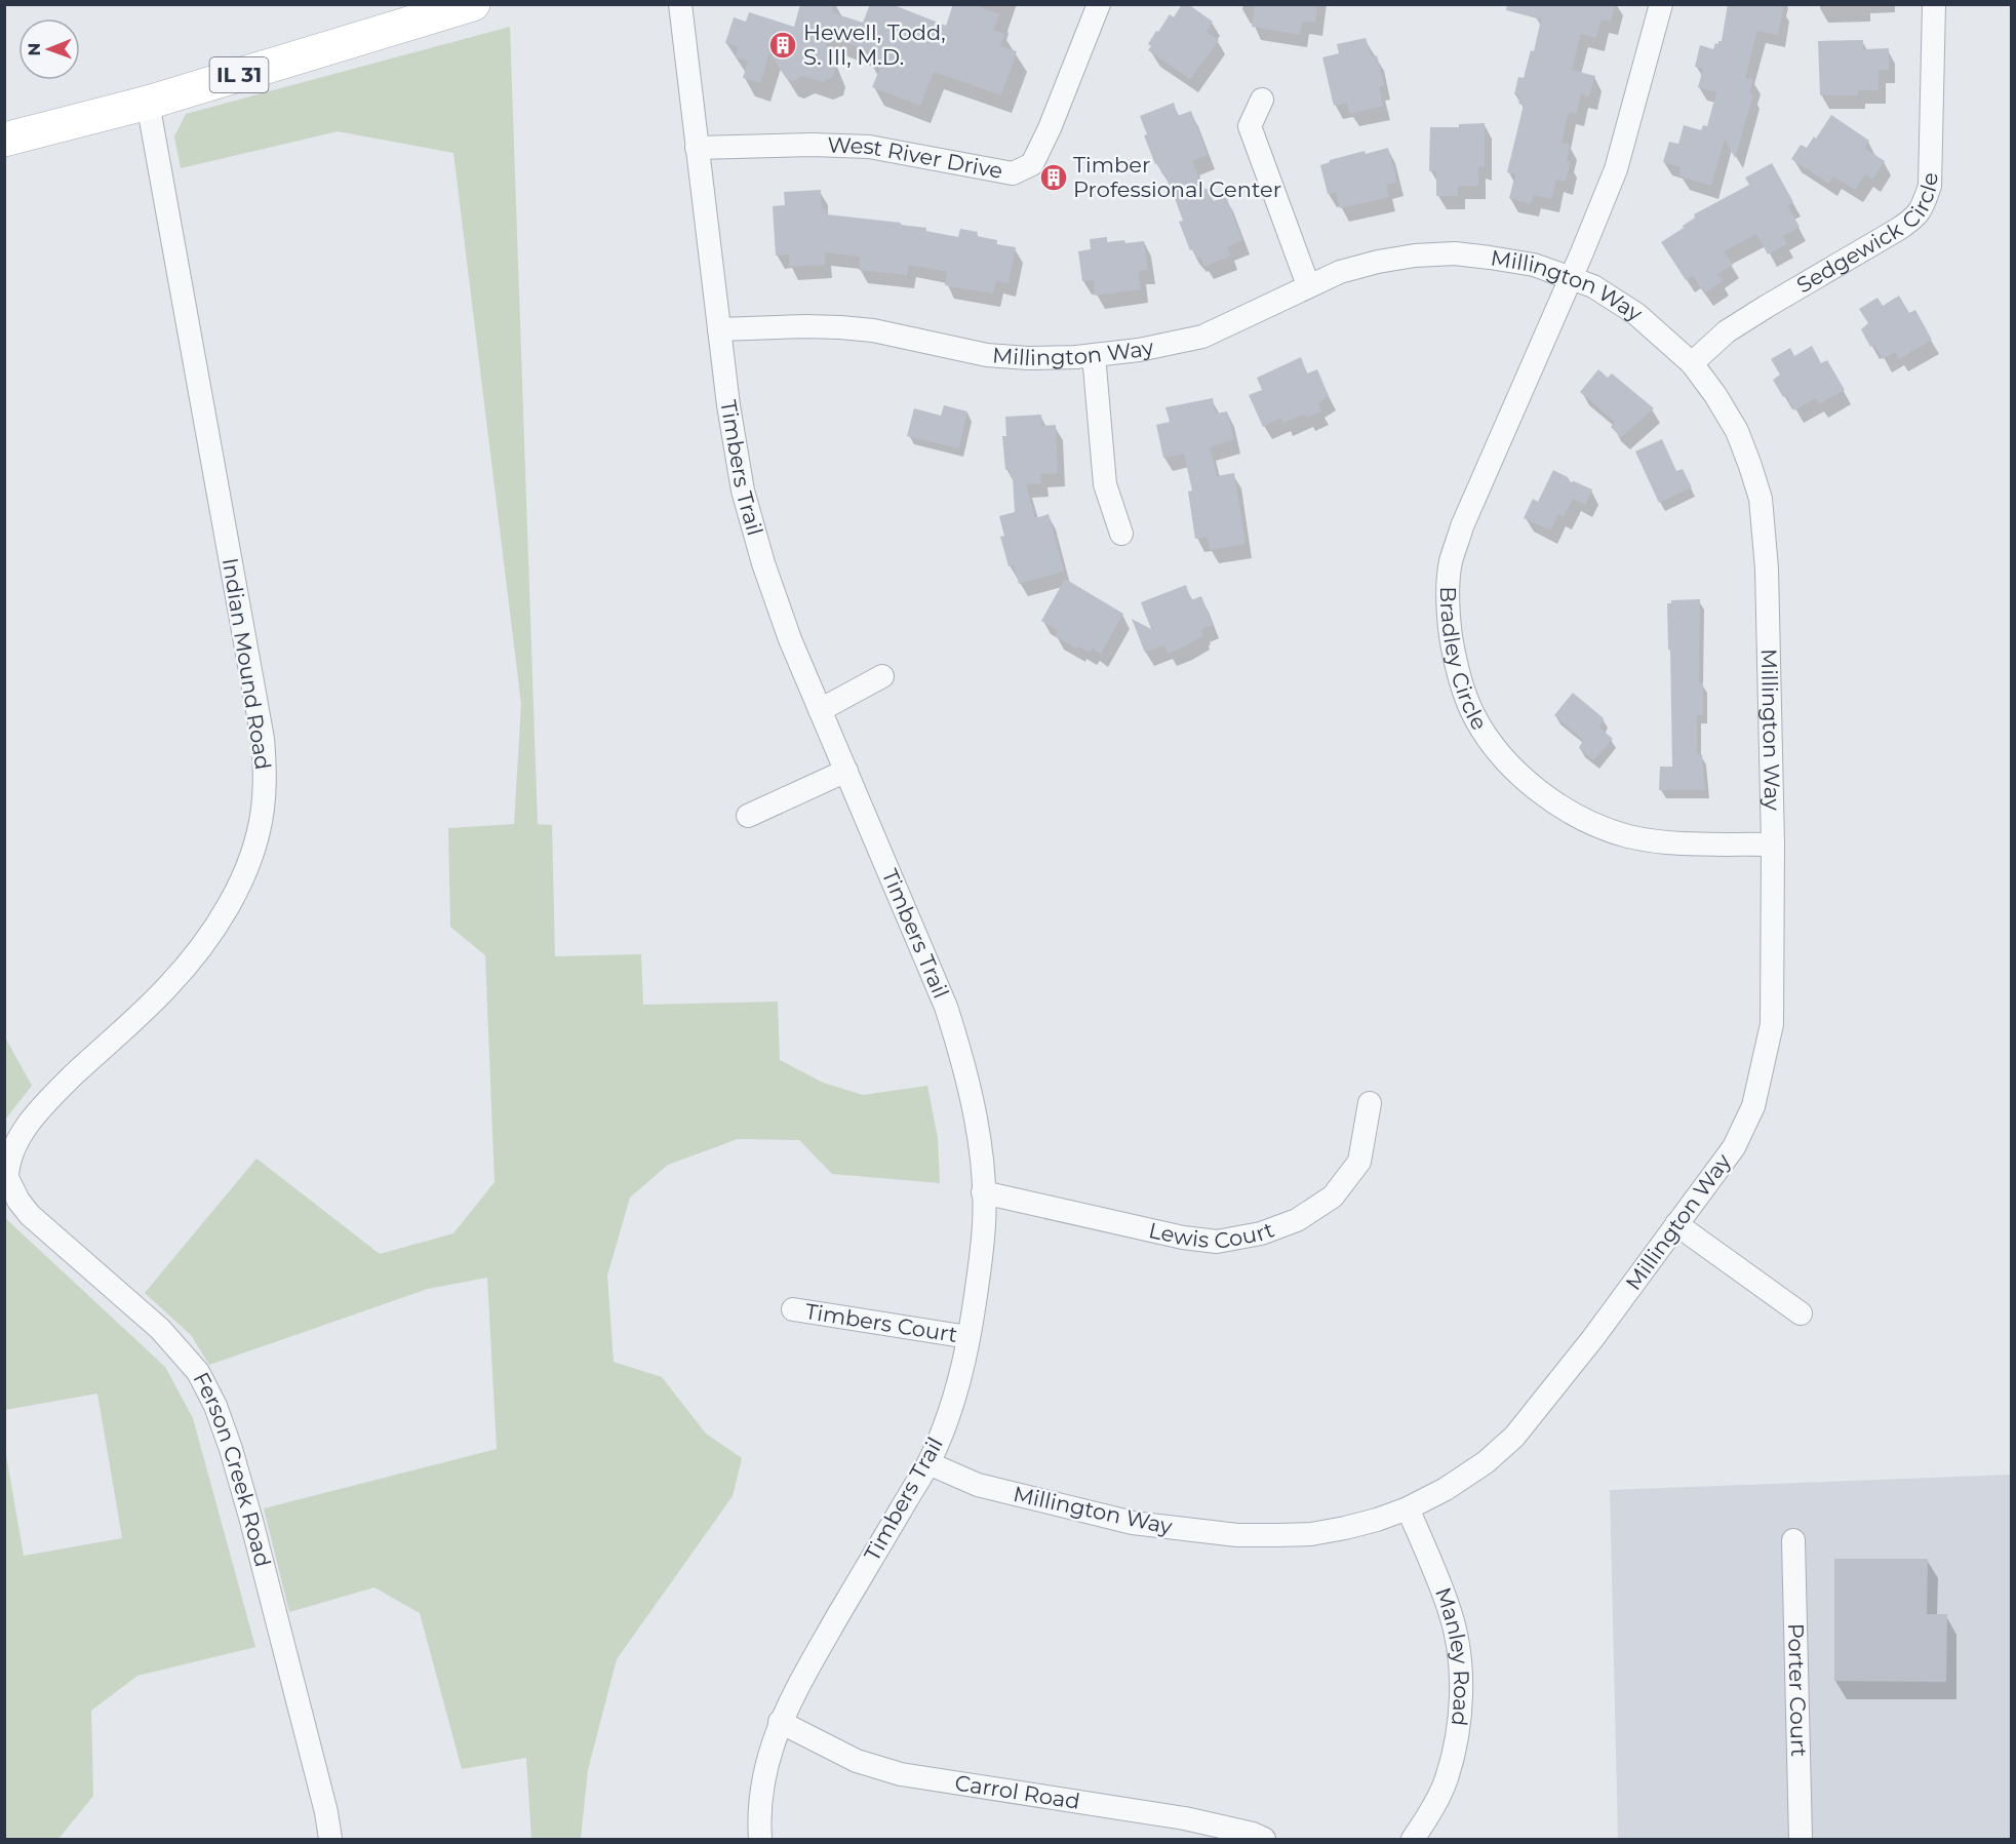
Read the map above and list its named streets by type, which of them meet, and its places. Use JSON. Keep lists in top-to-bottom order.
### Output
{
  "streets": {
    "main road": ["IL 31"],
    "street": [
      "West River Drive",
      "Sedgewick Circle",
      "Millington Way",
      "Timbers Trail",
      "Bradley Circle",
      "Indian Mound Road",
      "Lewis Court",
      "Timbers Court",
      "Ferson Creek Road",
      "Manley Road",
      "Porter Court",
      "Carrol Road"
    ]
  },
  "crossings": [
    ["IL 31", "Indian Mound Road"],
    ["West River Drive", "Timbers Trail"],
    ["Sedgewick Circle", "Millington Way"],
    ["Millington Way", "Timbers Trail"],
    ["Millington Way", "Bradley Circle"],
    ["Millington Way", "Manley Road"],
    ["Timbers Trail", "Lewis Court"],
    ["Timbers Trail", "Timbers Court"],
    ["Timbers Trail", "Carrol Road"],
    ["Indian Mound Road", "Ferson Creek Road"]
  ],
  "places": {
    "building": ["Hewell, Todd, S. III, M.D.", "Timber Professional Center"]
  },
  "north": "left"
}
